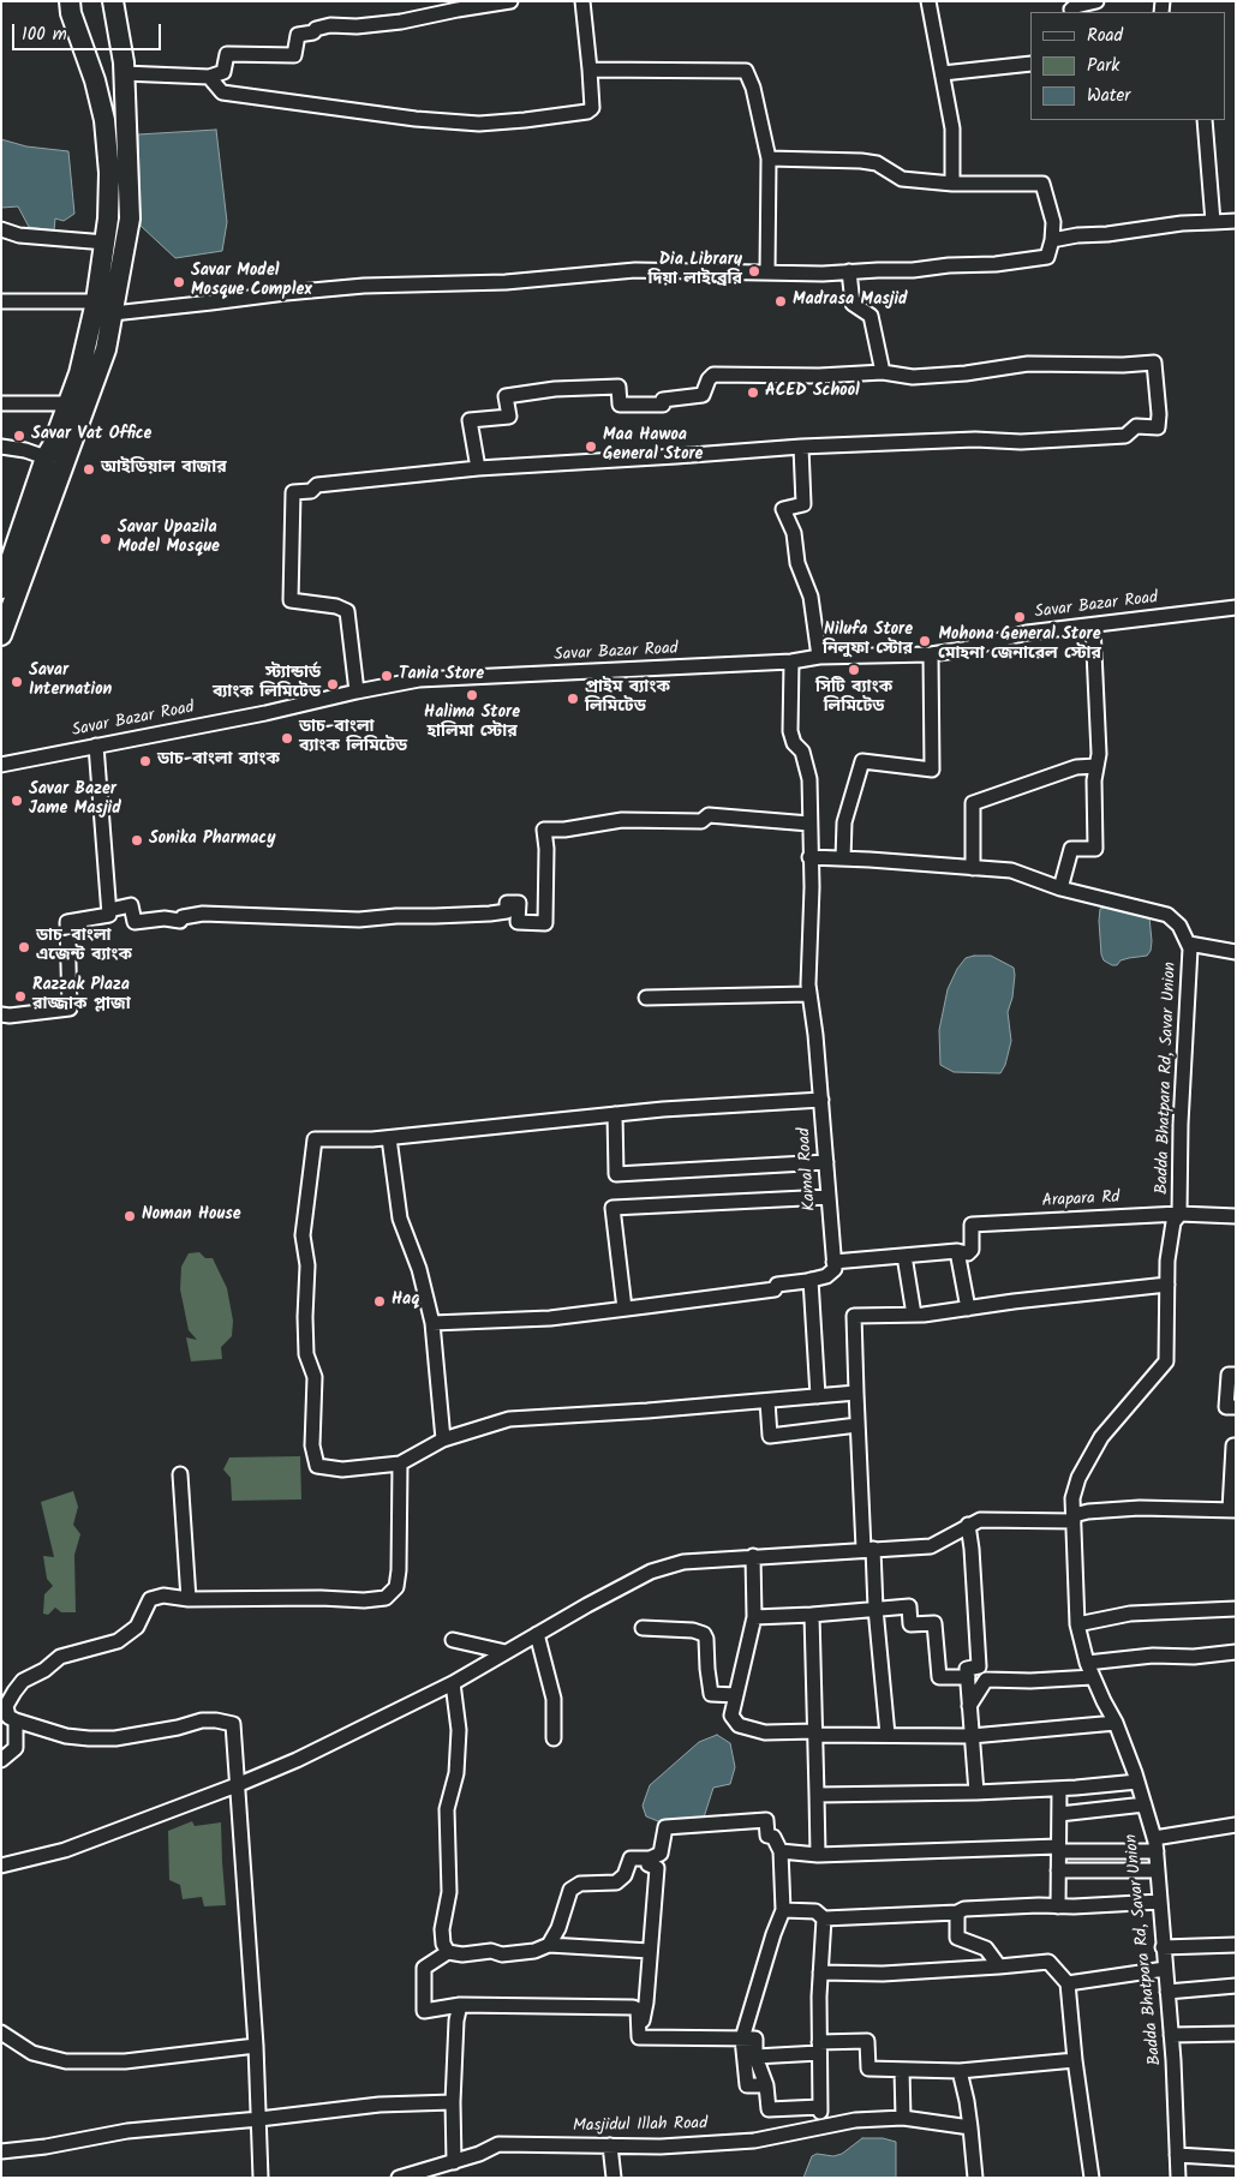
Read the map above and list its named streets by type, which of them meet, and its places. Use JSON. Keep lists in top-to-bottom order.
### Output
{
  "streets": {
    "street": [
      "Savar Bazar Road",
      "Badda Bhatpara Rd, Savar Union",
      "Kamal Road",
      "Arapara Rd",
      "Masjidul Illah Road"
    ]
  },
  "crossings": [
    ["Savar Bazar Road", "Kamal Road"],
    ["Badda Bhatpara Rd, Savar Union", "Kamal Road"],
    ["Badda Bhatpara Rd, Savar Union", "Arapara Rd"]
  ],
  "places": [
    "Dia Library দিয়া লাইব্রেরি",
    "Savar Model Mosque Complex",
    "Madrasa Masjid",
    "ACED School",
    "Savar Vat Office",
    "Maa Hawoa General Store",
    "আইডিয়াল বাজার",
    "Savar Upazila Model Mosque",
    "Mohona General Store মোহনা জেনারেল স্টোর",
    "Nilufa Store নিলুফা স্টোর",
    "সিটি ব্যাংক লিমিটেড",
    "Tania Store",
    "Savar Internation",
    "স্ট্যান্ডার্ড ব্যাংক লিমিটেড",
    "Halima Store হালিমা স্টোর",
    "প্রাইম ব্যাংক লিমিটেড",
    "ডাচ-বাংলা ব্যাংক লিমিটেড",
    "ডাচ-বাংলা ব্যাংক",
    "Savar Bazer Jame Masjid",
    "Sonika Pharmacy",
    "ডাচ-বাংলা এজেন্ট ব্যাংক",
    "Razzak Plaza রাজ্জাক প্লাজা",
    "Noman House",
    "Haq"
  ],
  "legend": ["Road", "Park", "Water"],
  "scale_bar": "100 m"
}
